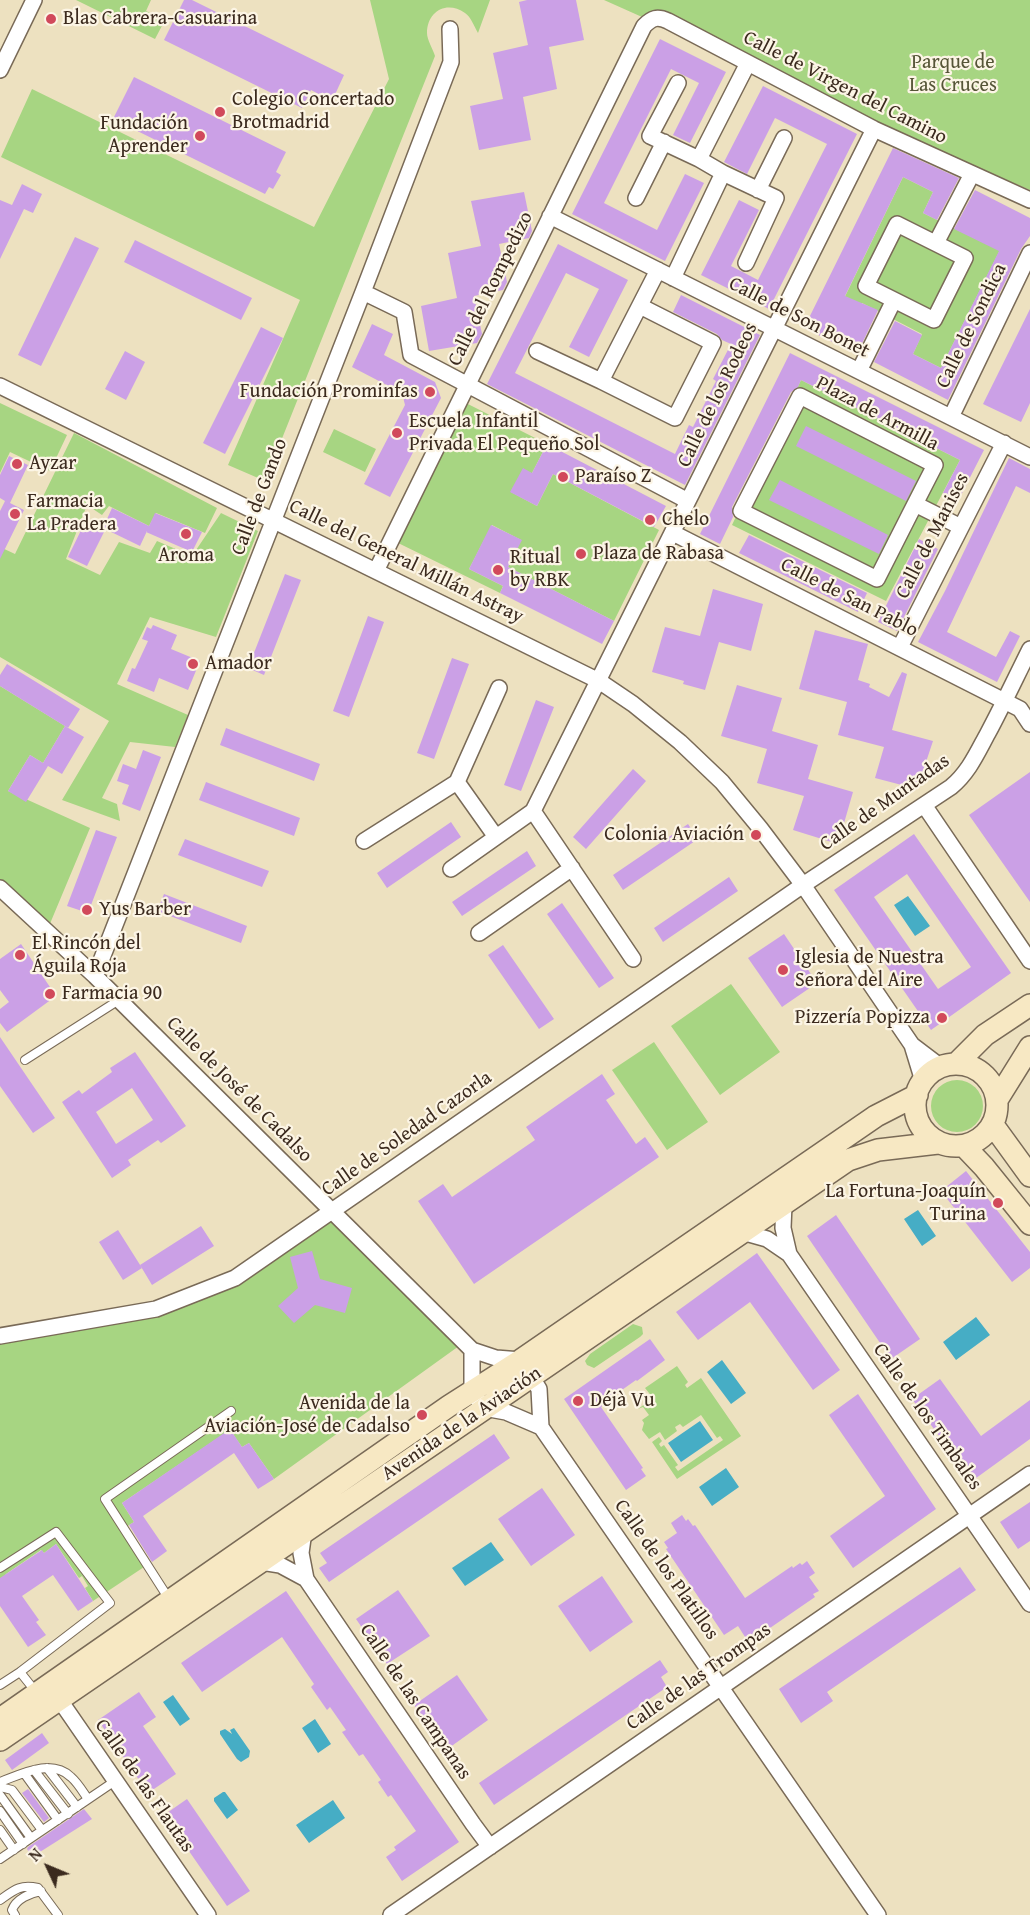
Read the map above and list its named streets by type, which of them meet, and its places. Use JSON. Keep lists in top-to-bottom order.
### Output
{
  "streets": {
    "main road": ["Avenida de la Aviación"],
    "street": [
      "Calle de Virgen del Camino",
      "Calle del Rompedizo",
      "Calle de Son Bonet",
      "Calle de Sondica",
      "Calle de los Rodeos",
      "Plaza de Armilla",
      "Calle de Gando",
      "Calle de Manises",
      "Calle del General Millán Astray",
      "Calle de San Pablo",
      "Calle de Muntadas",
      "Calle de José de Cadalso",
      "Calle de Soledad Cazorla",
      "Calle de los Timbales",
      "Calle de los Platillos",
      "Calle de las Trompas",
      "Calle de las Campanas",
      "Calle de las Flautas"
    ]
  },
  "crossings": [
    ["Calle de Virgen del Camino", "Calle del Rompedizo"],
    ["Calle de Virgen del Camino", "Calle de los Rodeos"],
    ["Calle del Rompedizo", "Calle de Son Bonet"],
    ["Calle del Rompedizo", "Calle del General Millán Astray"],
    ["Calle de Son Bonet", "Calle de Sondica"],
    ["Calle de Son Bonet", "Calle de los Rodeos"],
    ["Calle de Son Bonet", "Calle de Manises"],
    ["Calle de los Rodeos", "Calle del General Millán Astray"],
    ["Calle de los Rodeos", "Calle de San Pablo"],
    ["Calle de Gando", "Calle del General Millán Astray"],
    ["Calle de Gando", "Calle de José de Cadalso"],
    ["Calle de Manises", "Calle de San Pablo"],
    ["Calle del General Millán Astray", "Calle de Muntadas"],
    ["Calle del General Millán Astray", "Calle de Soledad Cazorla"],
    ["Calle del General Millán Astray", "Avenida de la Aviación"],
    ["Calle de San Pablo", "Calle de Muntadas"],
    ["Calle de Muntadas", "Calle de Soledad Cazorla"],
    ["Calle de José de Cadalso", "Calle de Soledad Cazorla"],
    ["Calle de José de Cadalso", "Avenida de la Aviación"],
    ["Calle de los Timbales", "Avenida de la Aviación"],
    ["Calle de los Timbales", "Calle de las Trompas"],
    ["Avenida de la Aviación", "Calle de las Campanas"],
    ["Avenida de la Aviación", "Calle de las Flautas"],
    ["Calle de los Platillos", "Calle de las Trompas"],
    ["Calle de las Trompas", "Calle de las Campanas"]
  ],
  "parks": ["Parque de Las Cruces"],
  "places": [
    "Blas Cabrera-Casuarina",
    "Colegio Concertado Brotmadrid",
    "Fundación Aprender",
    "Fundación Prominfas",
    "Escuela Infantil Privada El Pequeño Sol",
    "Ayzar",
    "Paraíso Z",
    "Farmacia La Pradera",
    "Chelo",
    "Aroma",
    "Plaza de Rabasa",
    "Ritual by RBK",
    "Amador",
    "Colonia Aviación",
    "Yus Barber",
    "El Rincón del Águila Roja",
    "Iglesia de Nuestra Señora del Aire",
    "Farmacia 90",
    "Pizzería Popizza",
    "La Fortuna-Joaquín Turina",
    "Déjà Vu",
    "Avenida de la Aviación-José de Cadalso"
  ],
  "north": "top left"
}
